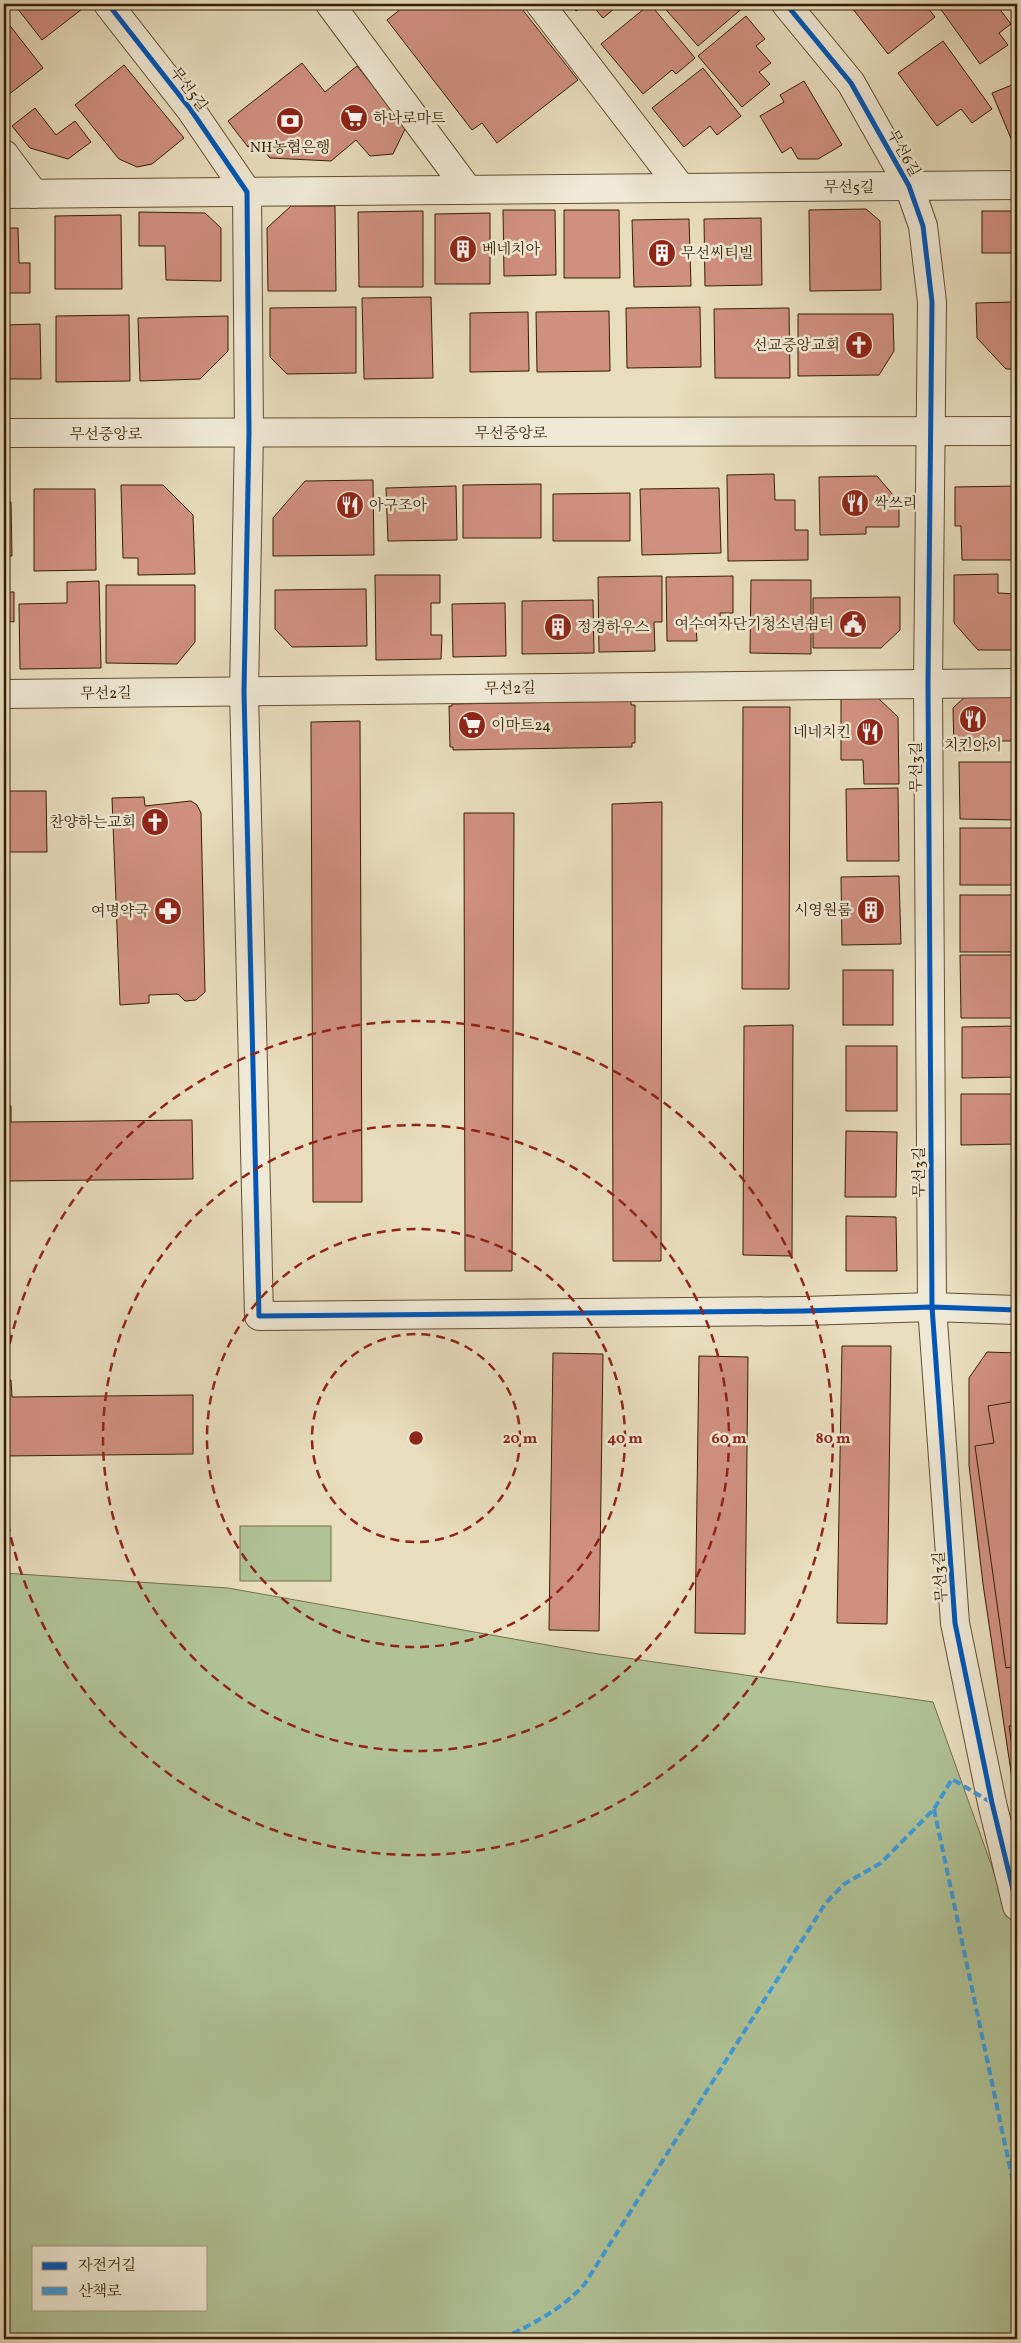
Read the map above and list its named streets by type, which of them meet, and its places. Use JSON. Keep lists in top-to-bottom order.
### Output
{
  "streets": {
    "street": [
      "무선5길",
      "무선6길",
      "무선중앙로",
      "무선2길",
      "무선3길"
    ]
  },
  "crossings": [
    ["무선5길", "무선6길"],
    ["무선6길", "무선중앙로"],
    ["무선6길", "무선3길"],
    ["무선중앙로", "무선3길"],
    ["무선2길", "무선3길"]
  ],
  "places": {
    "supermarket": ["하나로마트", "이마트24"],
    "bank": ["NH농협은행"],
    "building": [
      "베네치아",
      "무선씨티빌",
      "정경하우스",
      "시영원룸"
    ],
    "church": ["선교중앙교회", "찬양하는교회"],
    "restaurant": [
      "싹쓰리",
      "아구조아",
      "치킨아이",
      "네네치킨"
    ],
    "public building": ["여수여자단기청소년쉼터"],
    "pharmacy": ["여명약국"]
  },
  "legend": ["자전거길", "산책로"],
  "rings": [
    "20 m",
    "40 m",
    "60 m",
    "80 m"
  ]
}
